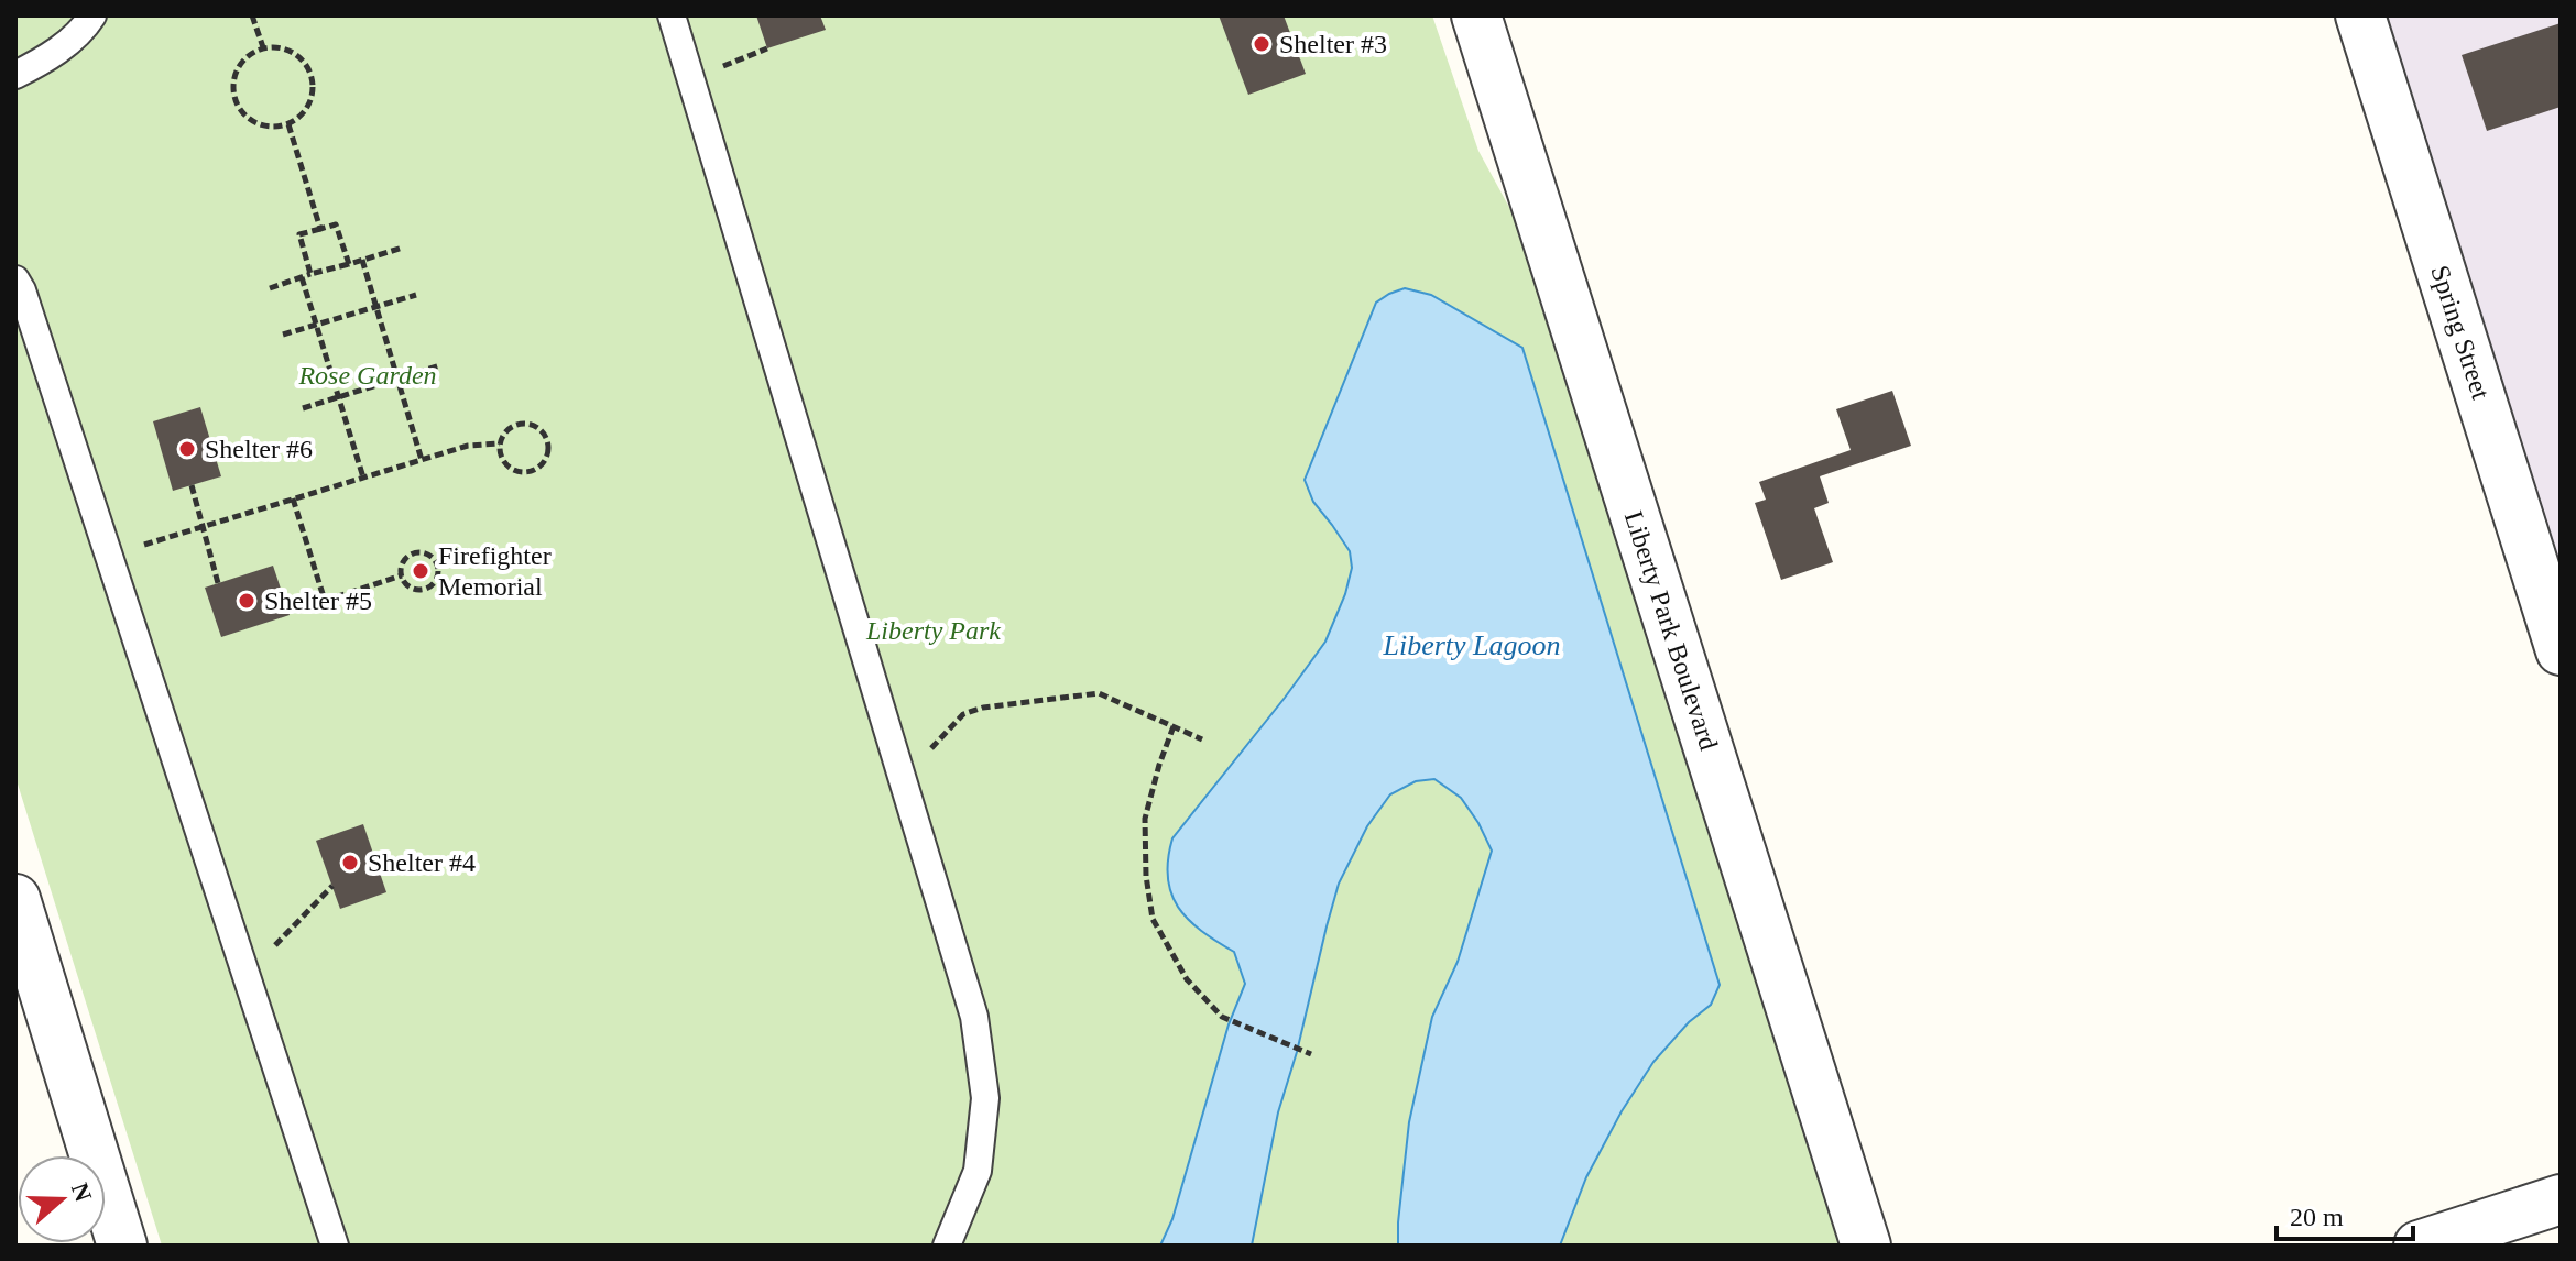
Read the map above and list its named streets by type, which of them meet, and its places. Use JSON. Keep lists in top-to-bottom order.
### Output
{
  "streets": {
    "street": ["Spring Street", "Liberty Park Boulevard"]
  },
  "water": ["Liberty Lagoon"],
  "parks": ["Rose Garden", "Liberty Park"],
  "places": [
    "Shelter #3",
    "Shelter #6",
    "Firefighter Memorial",
    "Shelter #5",
    "Shelter #4"
  ],
  "scale_bar": "20 m",
  "north": "right"
}
